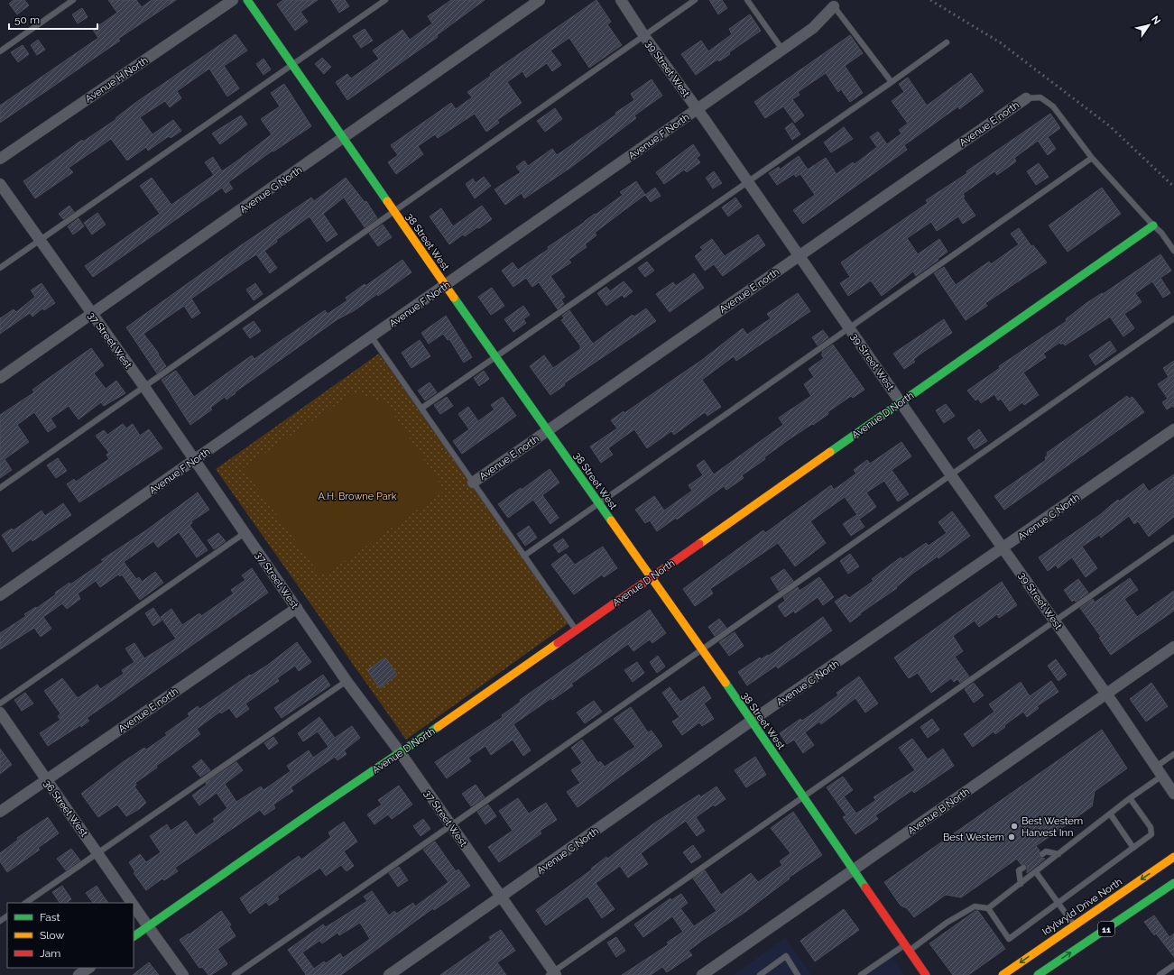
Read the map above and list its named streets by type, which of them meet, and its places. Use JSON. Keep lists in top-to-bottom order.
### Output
{
  "streets": {
    "street": [
      "39 Street West",
      "Avenue H North",
      "Avenue E north",
      "Avenue F North",
      "Avenue G North",
      "38 Street West",
      "37 Street West",
      "Avenue D North",
      "Avenue C North",
      "36 Street West",
      "Avenue B North",
      "Idylwyld Drive North",
      "11"
    ]
  },
  "crossings": [
    ["39 Street West", "Avenue E north"],
    ["39 Street West", "Avenue F North"],
    ["39 Street West", "Avenue D North"],
    ["39 Street West", "Avenue C North"],
    ["39 Street West", "Avenue B North"],
    ["Avenue E north", "38 Street West"],
    ["Avenue E north", "37 Street West"],
    ["Avenue E north", "36 Street West"],
    ["Avenue F North", "38 Street West"],
    ["Avenue F North", "37 Street West"],
    ["Avenue G North", "38 Street West"],
    ["Avenue G North", "37 Street West"],
    ["38 Street West", "Avenue D North"],
    ["38 Street West", "Avenue C North"],
    ["38 Street West", "Avenue B North"],
    ["37 Street West", "Avenue D North"],
    ["37 Street West", "Avenue C North"],
    ["Avenue D North", "36 Street West"]
  ],
  "parks": ["A.H. Browne Park"],
  "places": ["Best Western Harvest Inn", "Best Western"],
  "legend": ["Fast", "Slow", "Jam"],
  "scale_bar": "50 m",
  "north": "top right"
}
